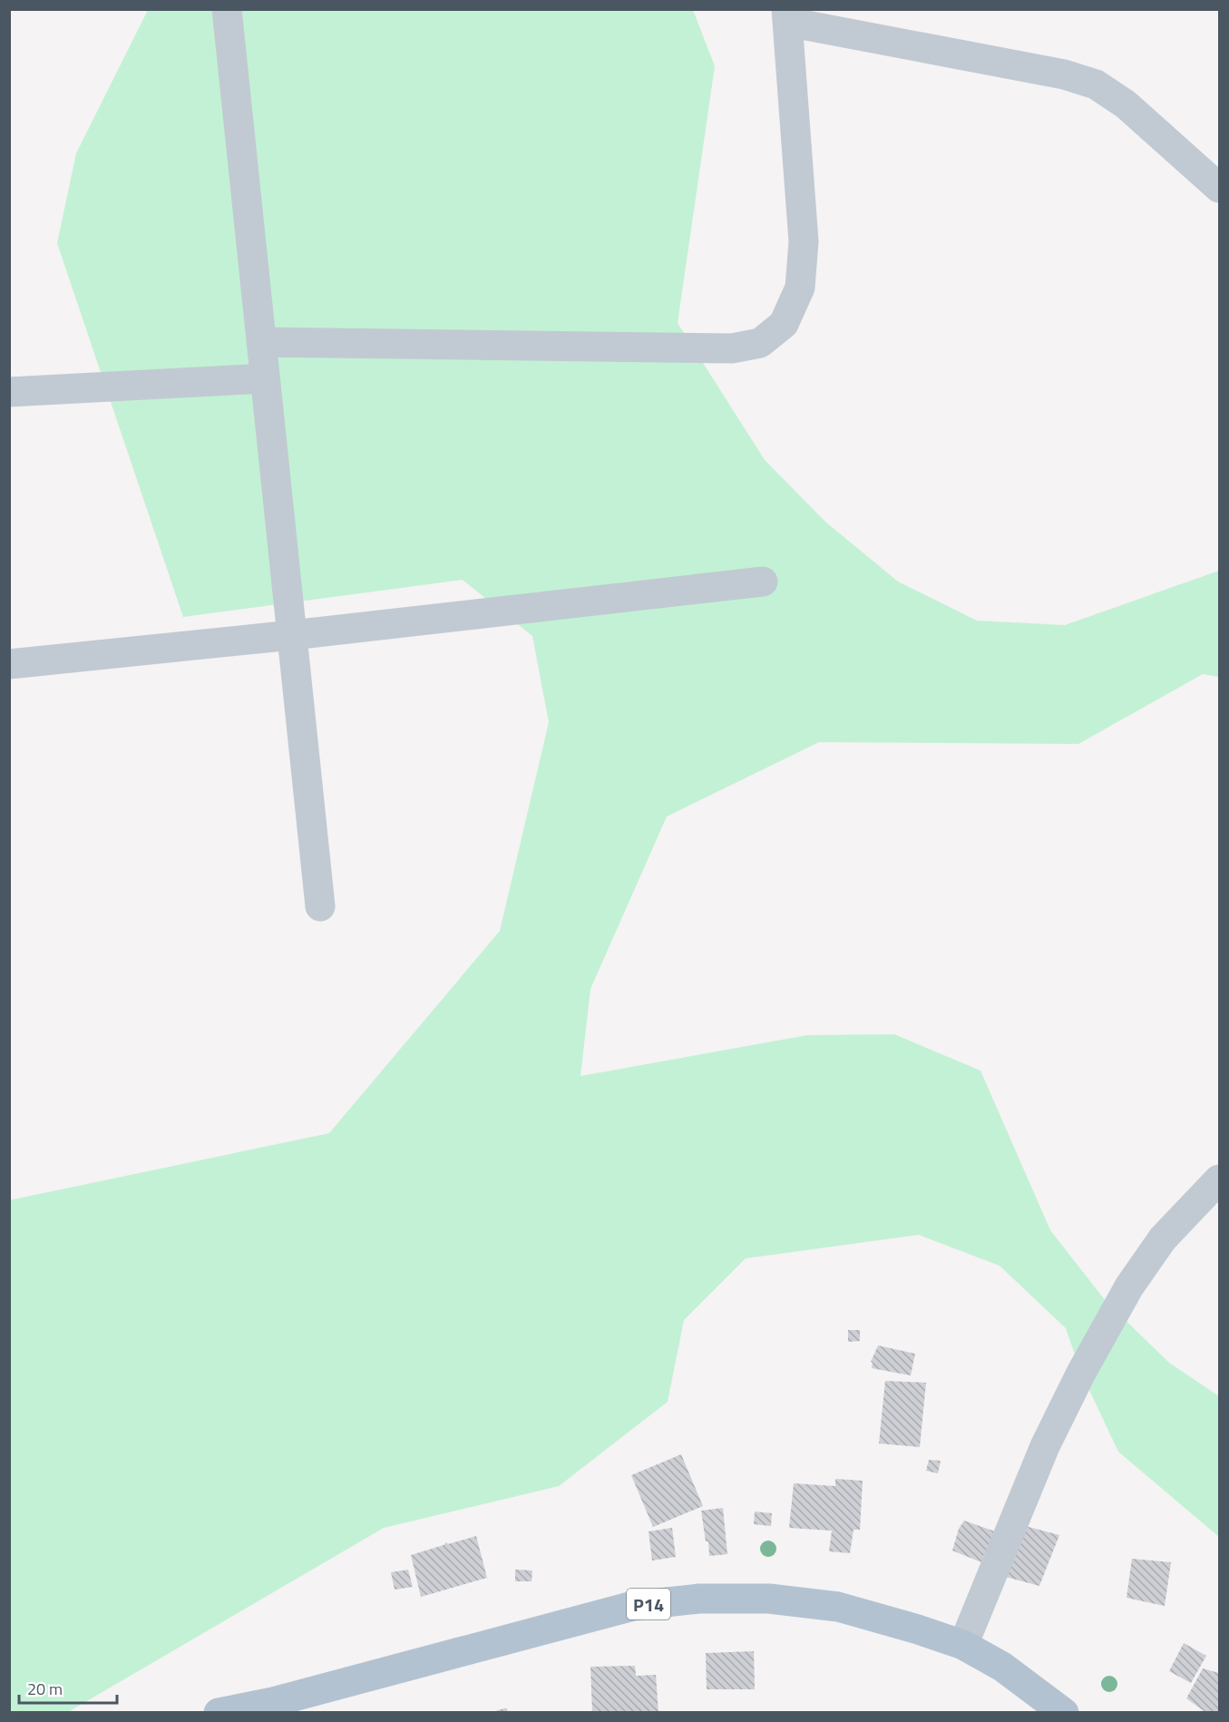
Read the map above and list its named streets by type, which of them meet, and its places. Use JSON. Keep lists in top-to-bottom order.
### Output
{
  "streets": {
    "main road": ["P14"]
  },
  "scale_bar": "20 m"
}
